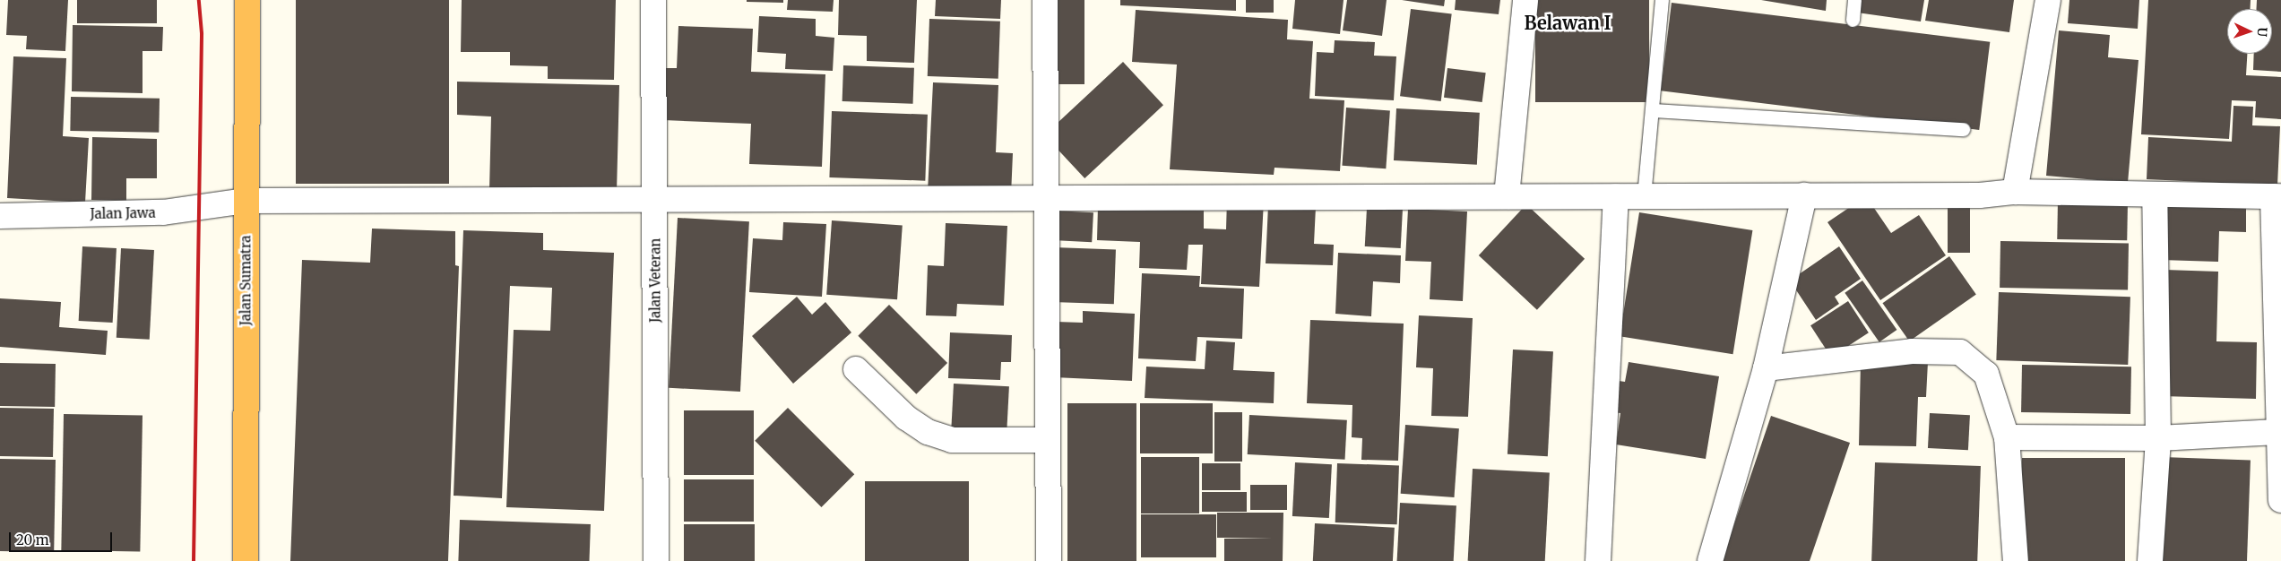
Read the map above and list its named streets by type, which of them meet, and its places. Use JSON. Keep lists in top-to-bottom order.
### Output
{
  "streets": {
    "highway": ["Jalan Sumatra"],
    "street": ["Jalan Jawa", "Jalan Veteran"]
  },
  "crossings": [
    ["Jalan Jawa", "Jalan Sumatra"],
    ["Jalan Jawa", "Jalan Veteran"]
  ],
  "districts": ["Belawan I"],
  "scale_bar": "20 m",
  "north": "right"
}
